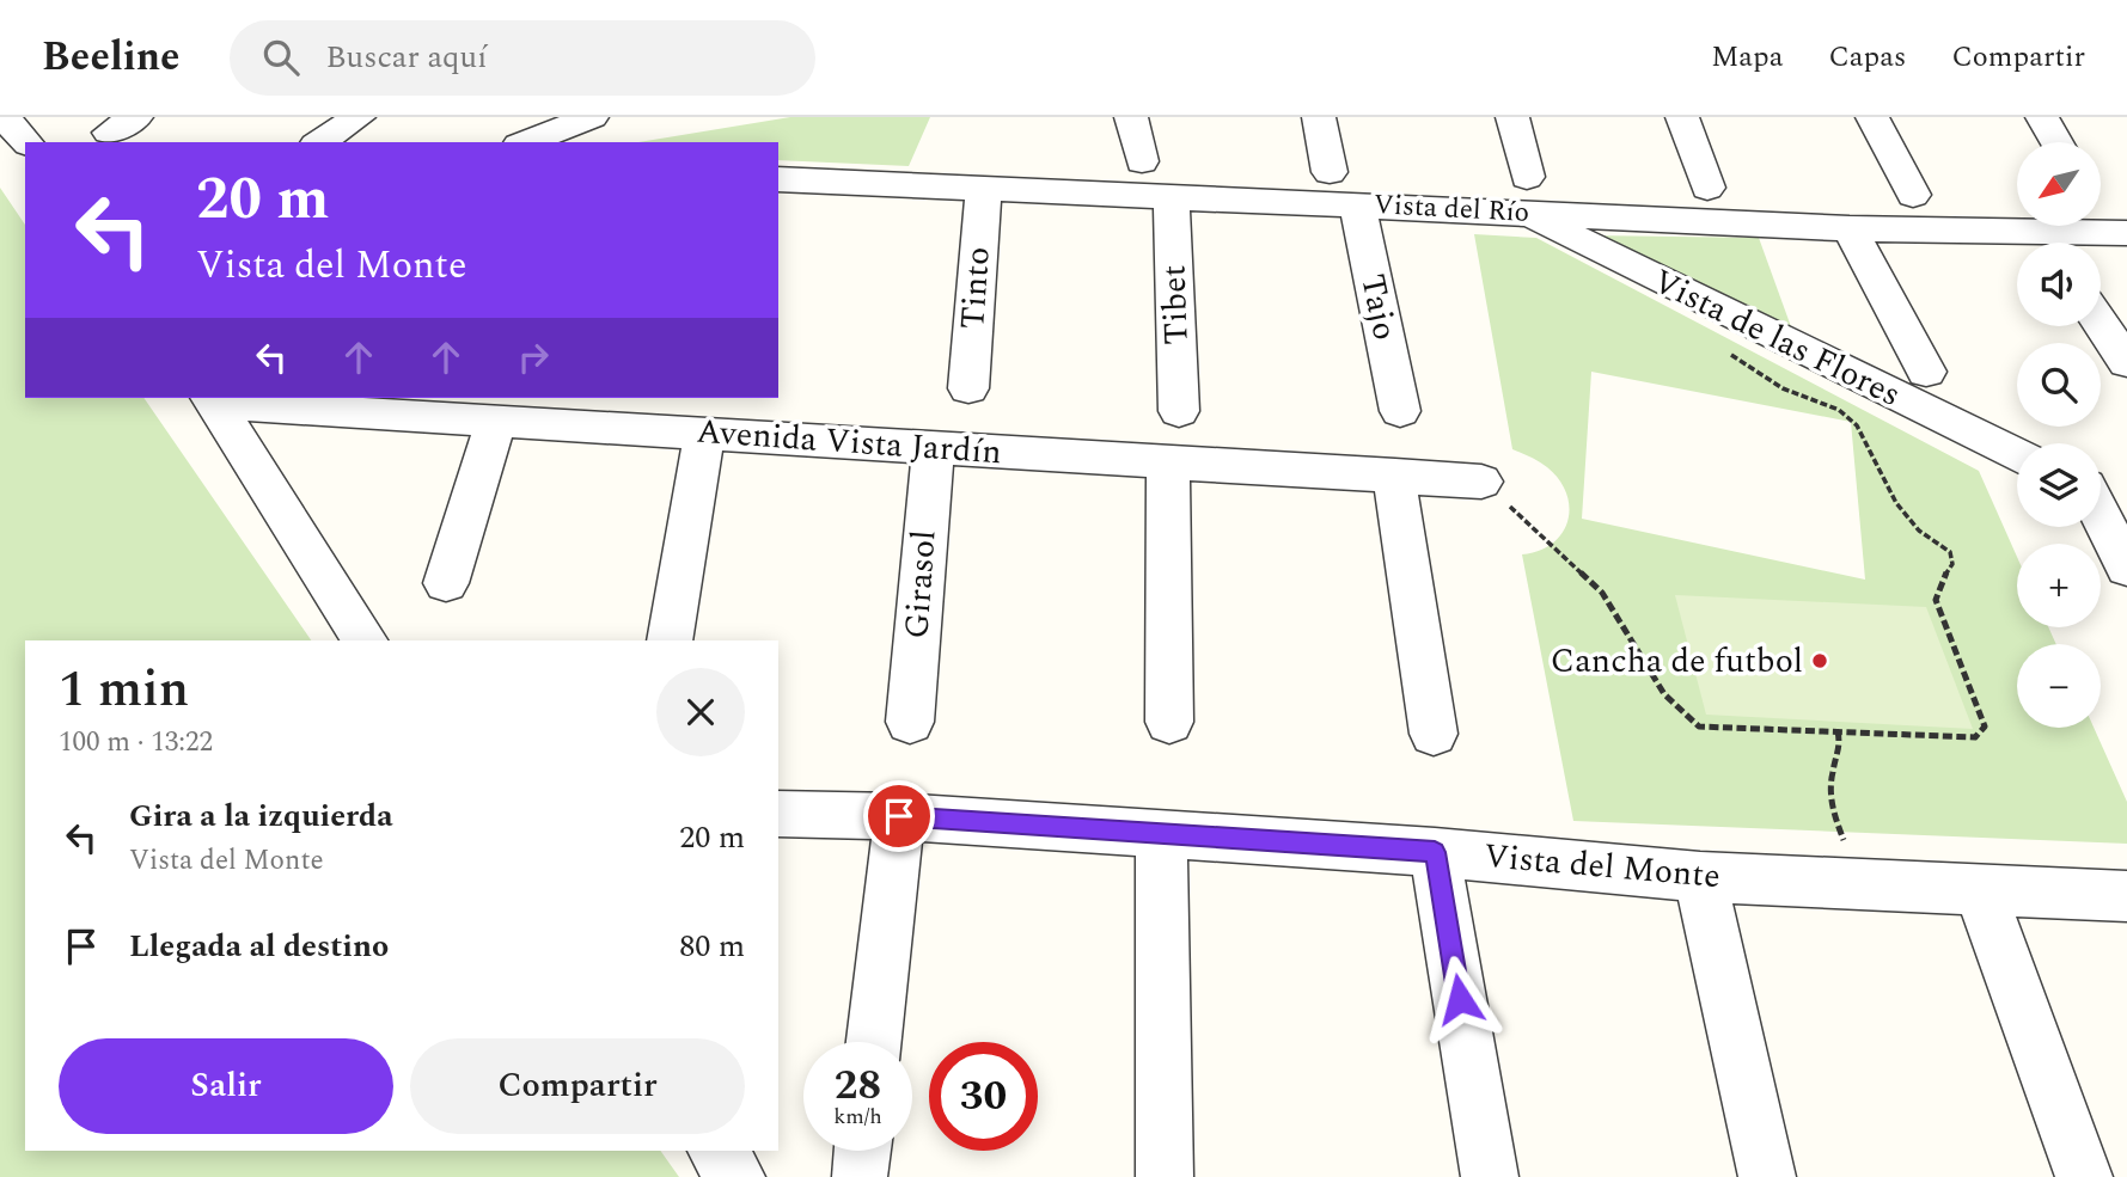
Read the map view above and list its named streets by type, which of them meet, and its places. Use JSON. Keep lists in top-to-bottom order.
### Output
{
  "streets": {
    "street": [
      "Vista del Río",
      "Tinto",
      "Tibet",
      "Tajo",
      "Vista de las Flores",
      "Avenida Vista Jardín",
      "Girasol",
      "Vista del Monte"
    ]
  },
  "crossings": [
    ["Vista del Río", "Tinto"],
    ["Vista del Río", "Tibet"],
    ["Vista del Río", "Tajo"],
    ["Vista del Río", "Vista de las Flores"],
    ["Avenida Vista Jardín", "Girasol"]
  ],
  "places": ["Cancha de futbol"],
  "north": "bottom left",
  "page": {
    "header": "Beeline",
    "search": "Buscar aquí",
    "nav": ["Mapa", "Capas", "Compartir"],
    "map_buttons": ["+", "−"],
    "turn": ["20 m", "Vista del Monte"],
    "heading": ["1 min", "100 m · 13:22"],
    "list": [
      {
        "name": "Gira a la izquierda",
        "note": "Vista del Monte",
        "value": "20 m"
      },
      {
        "name": "Llegada al destino",
        "value": "80 m"
      }
    ],
    "buttons": ["Salir", "Compartir"],
    "speed": "28 km/h",
    "limit": "30"
  }
}
